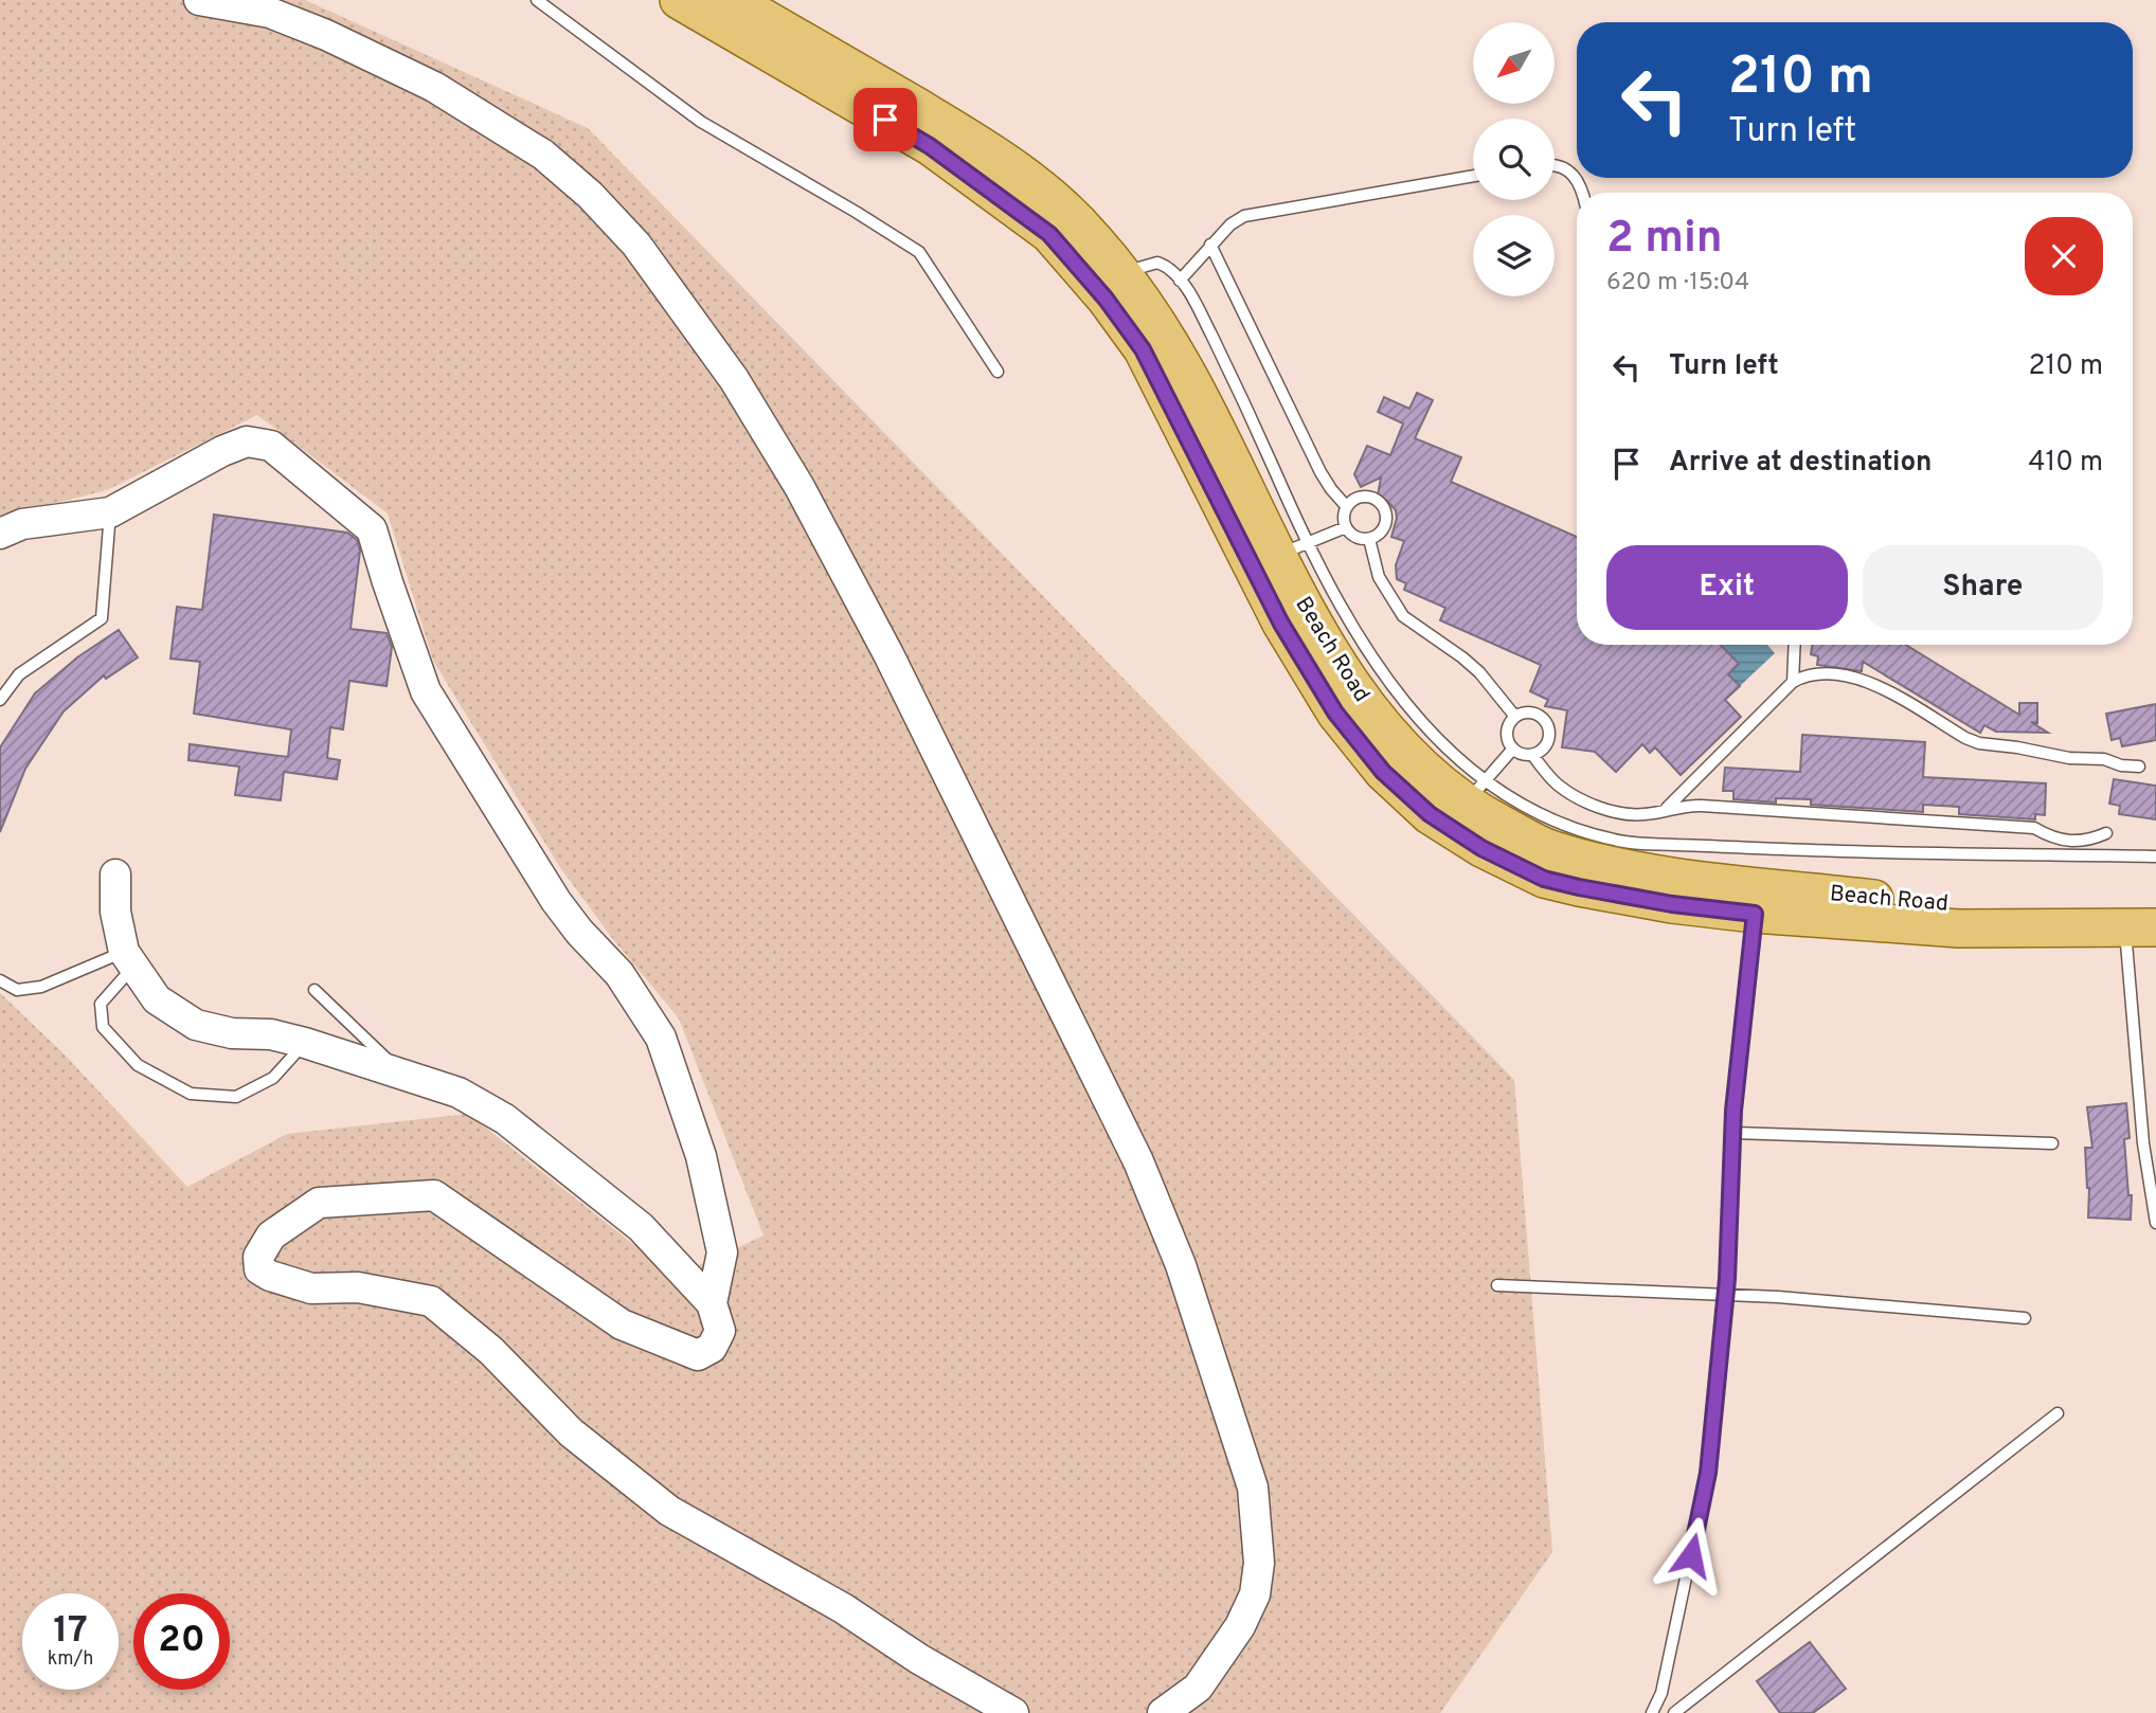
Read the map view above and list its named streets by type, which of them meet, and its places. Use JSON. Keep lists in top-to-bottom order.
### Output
{
  "streets": {
    "main road": ["Beach Road"]
  },
  "north": "bottom left",
  "page": {
    "turn": ["210 m", "Turn left"],
    "heading": ["2 min", "620 m · 15:04"],
    "list": [
      {
        "name": "Turn left",
        "value": "210 m"
      },
      {
        "name": "Arrive at destination",
        "value": "410 m"
      }
    ],
    "buttons": ["Exit", "Share"],
    "speed": "17 km/h",
    "limit": "20"
  }
}
